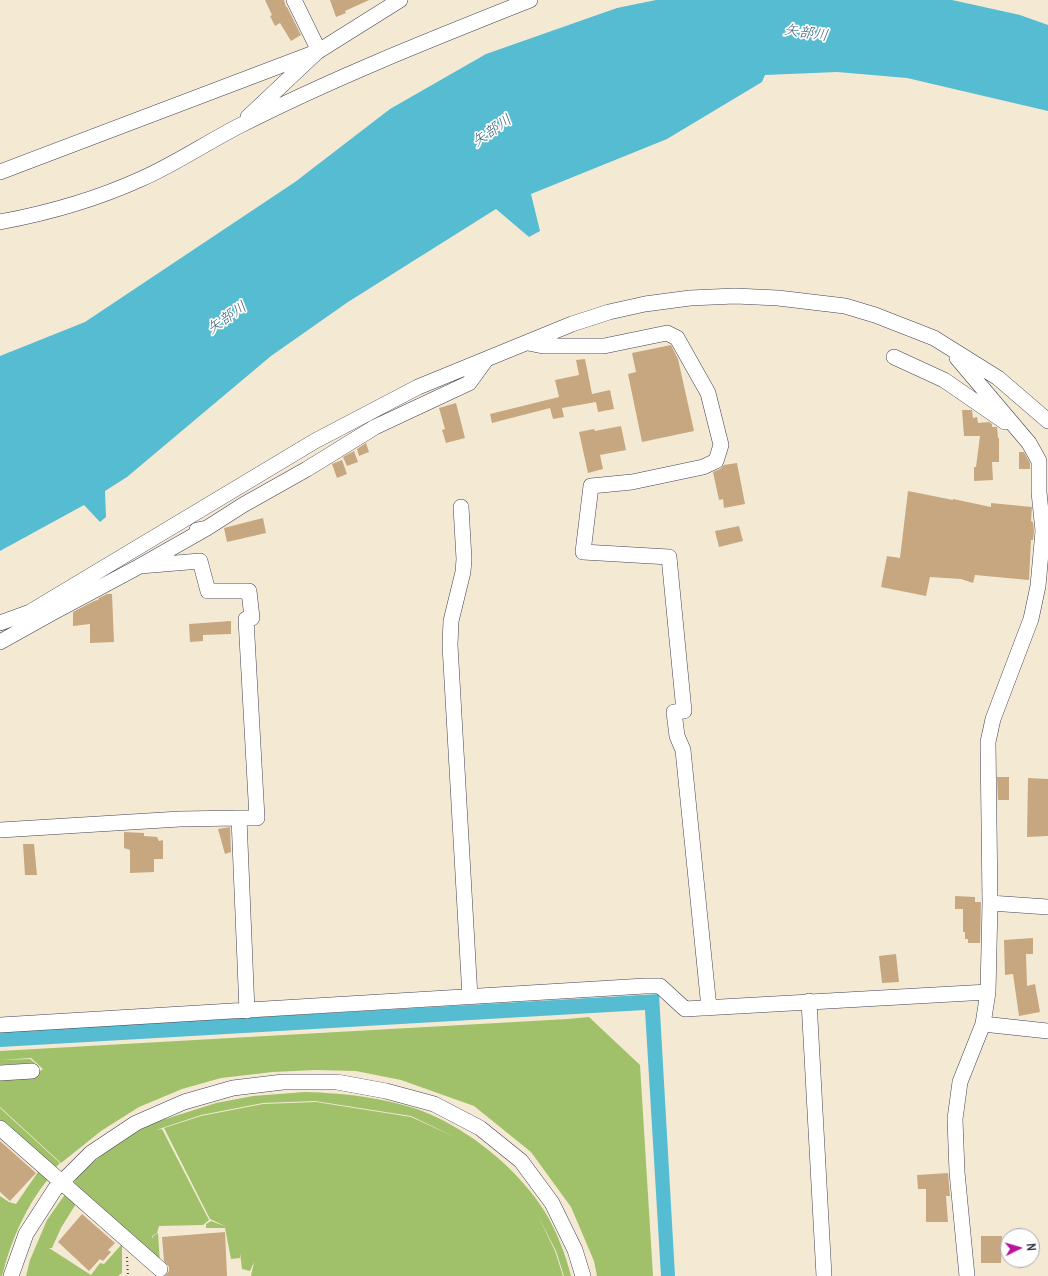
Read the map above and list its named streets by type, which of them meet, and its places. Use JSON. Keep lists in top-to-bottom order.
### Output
{
  "water": ["矢部川"],
  "north": "right"
}
